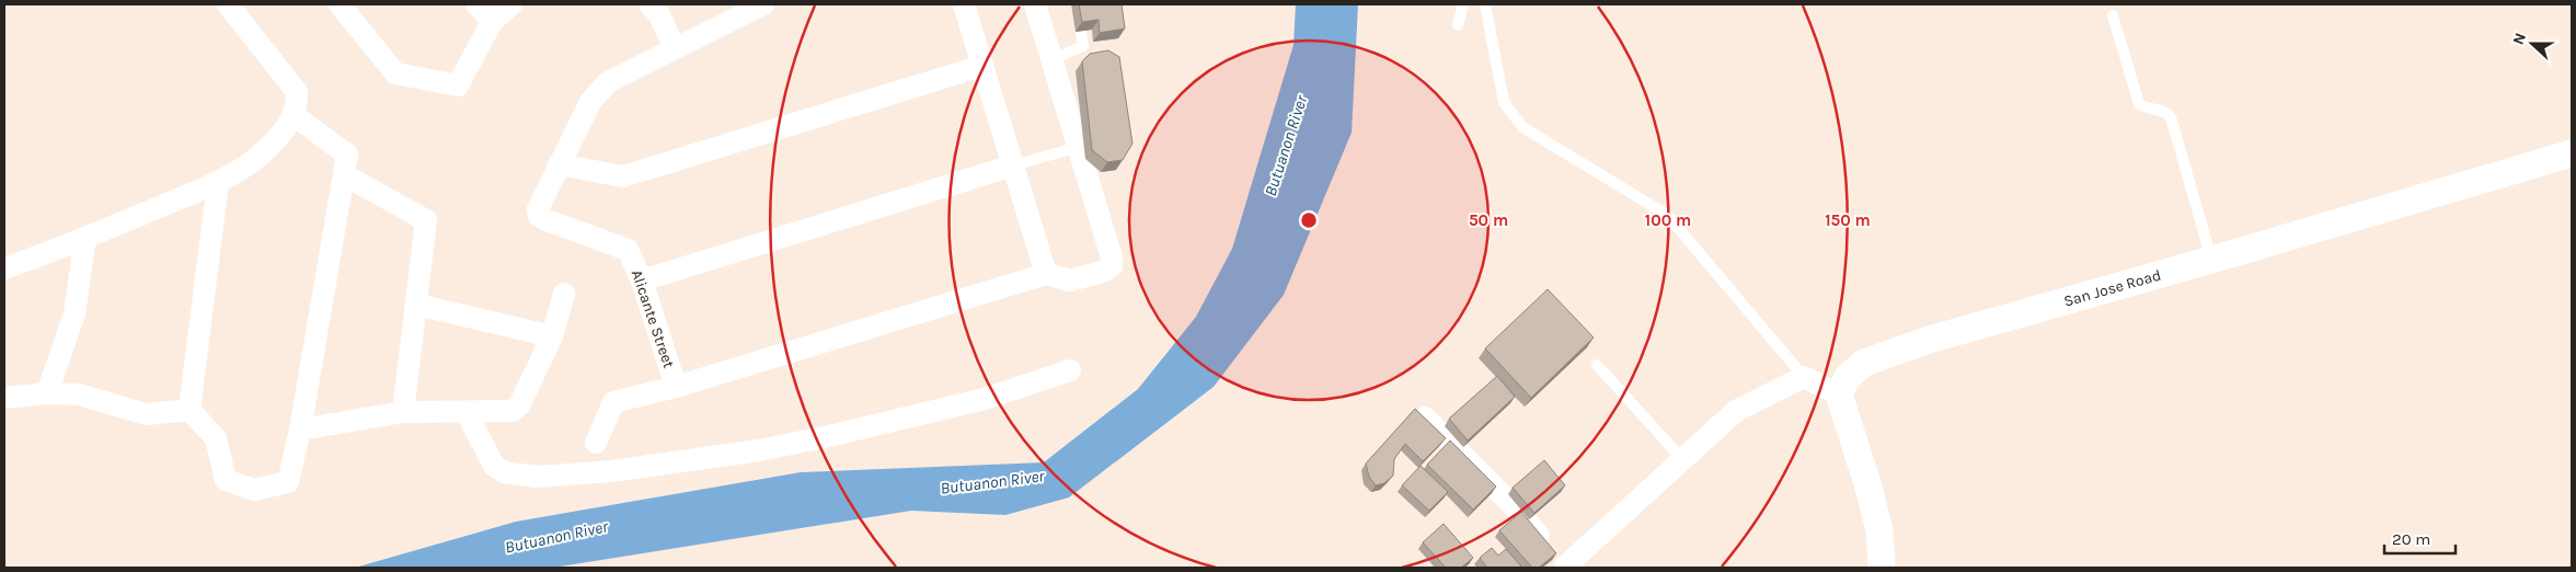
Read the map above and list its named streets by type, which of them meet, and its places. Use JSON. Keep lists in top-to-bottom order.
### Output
{
  "streets": {
    "street": ["San Jose Road", "Alicante Street"]
  },
  "water": ["Butuanon River"],
  "scale_bar": "20 m",
  "north": "left",
  "rings": ["50 m", "100 m", "150 m"]
}
